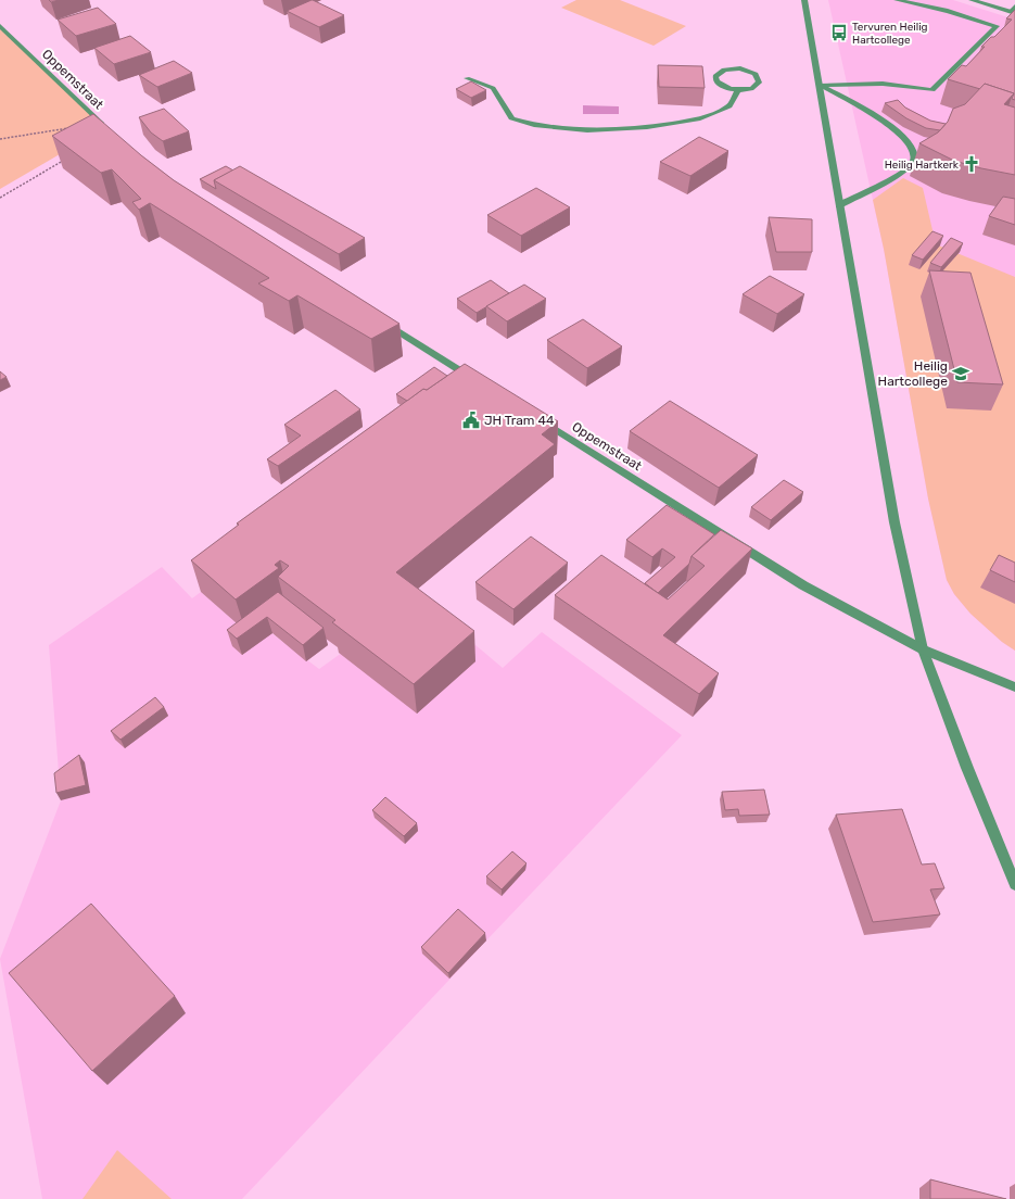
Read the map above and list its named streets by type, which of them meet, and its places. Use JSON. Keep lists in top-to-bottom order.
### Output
{
  "streets": {
    "street": ["Oppemstraat"]
  },
  "places": {
    "bus stop": ["Tervuren Heilig Hartcollege"],
    "church": ["Heilig Hartkerk"],
    "school or university": ["Heilig Hartcollege"],
    "public building": ["JH Tram 44"]
  }
}
